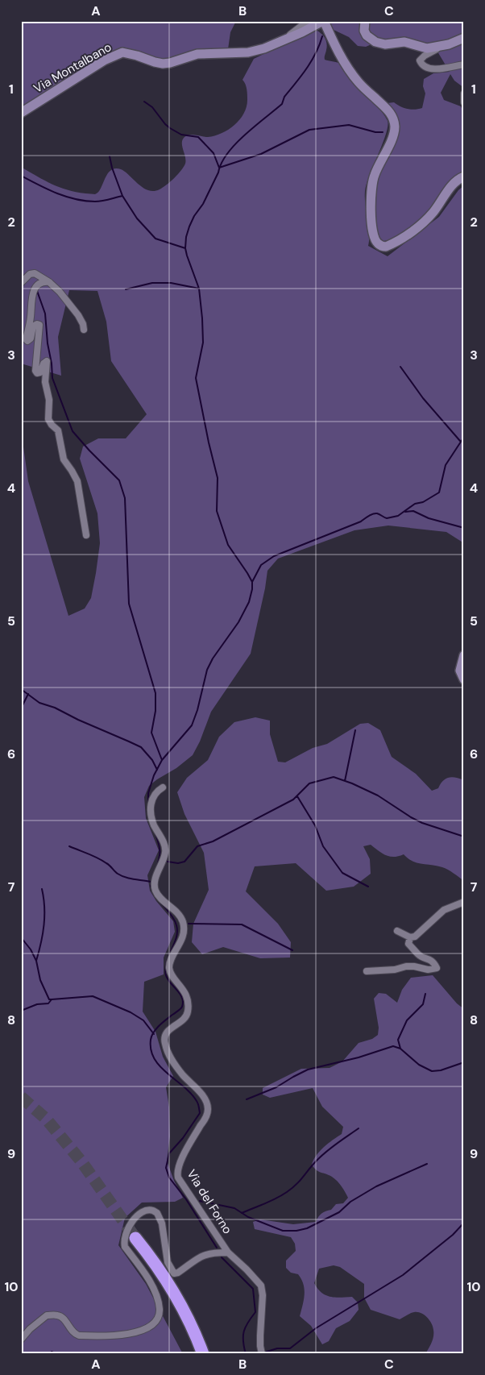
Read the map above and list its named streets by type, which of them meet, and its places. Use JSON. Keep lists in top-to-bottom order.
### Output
{
  "streets": {
    "street": ["Via Montalbano", "Via del Forno"]
  },
  "grid": {
    "columns": ["A", "B", "C"],
    "rows": [
      "1",
      "2",
      "3",
      "4",
      "5",
      "6",
      "7",
      "8",
      "9",
      "10"
    ]
  }
}
